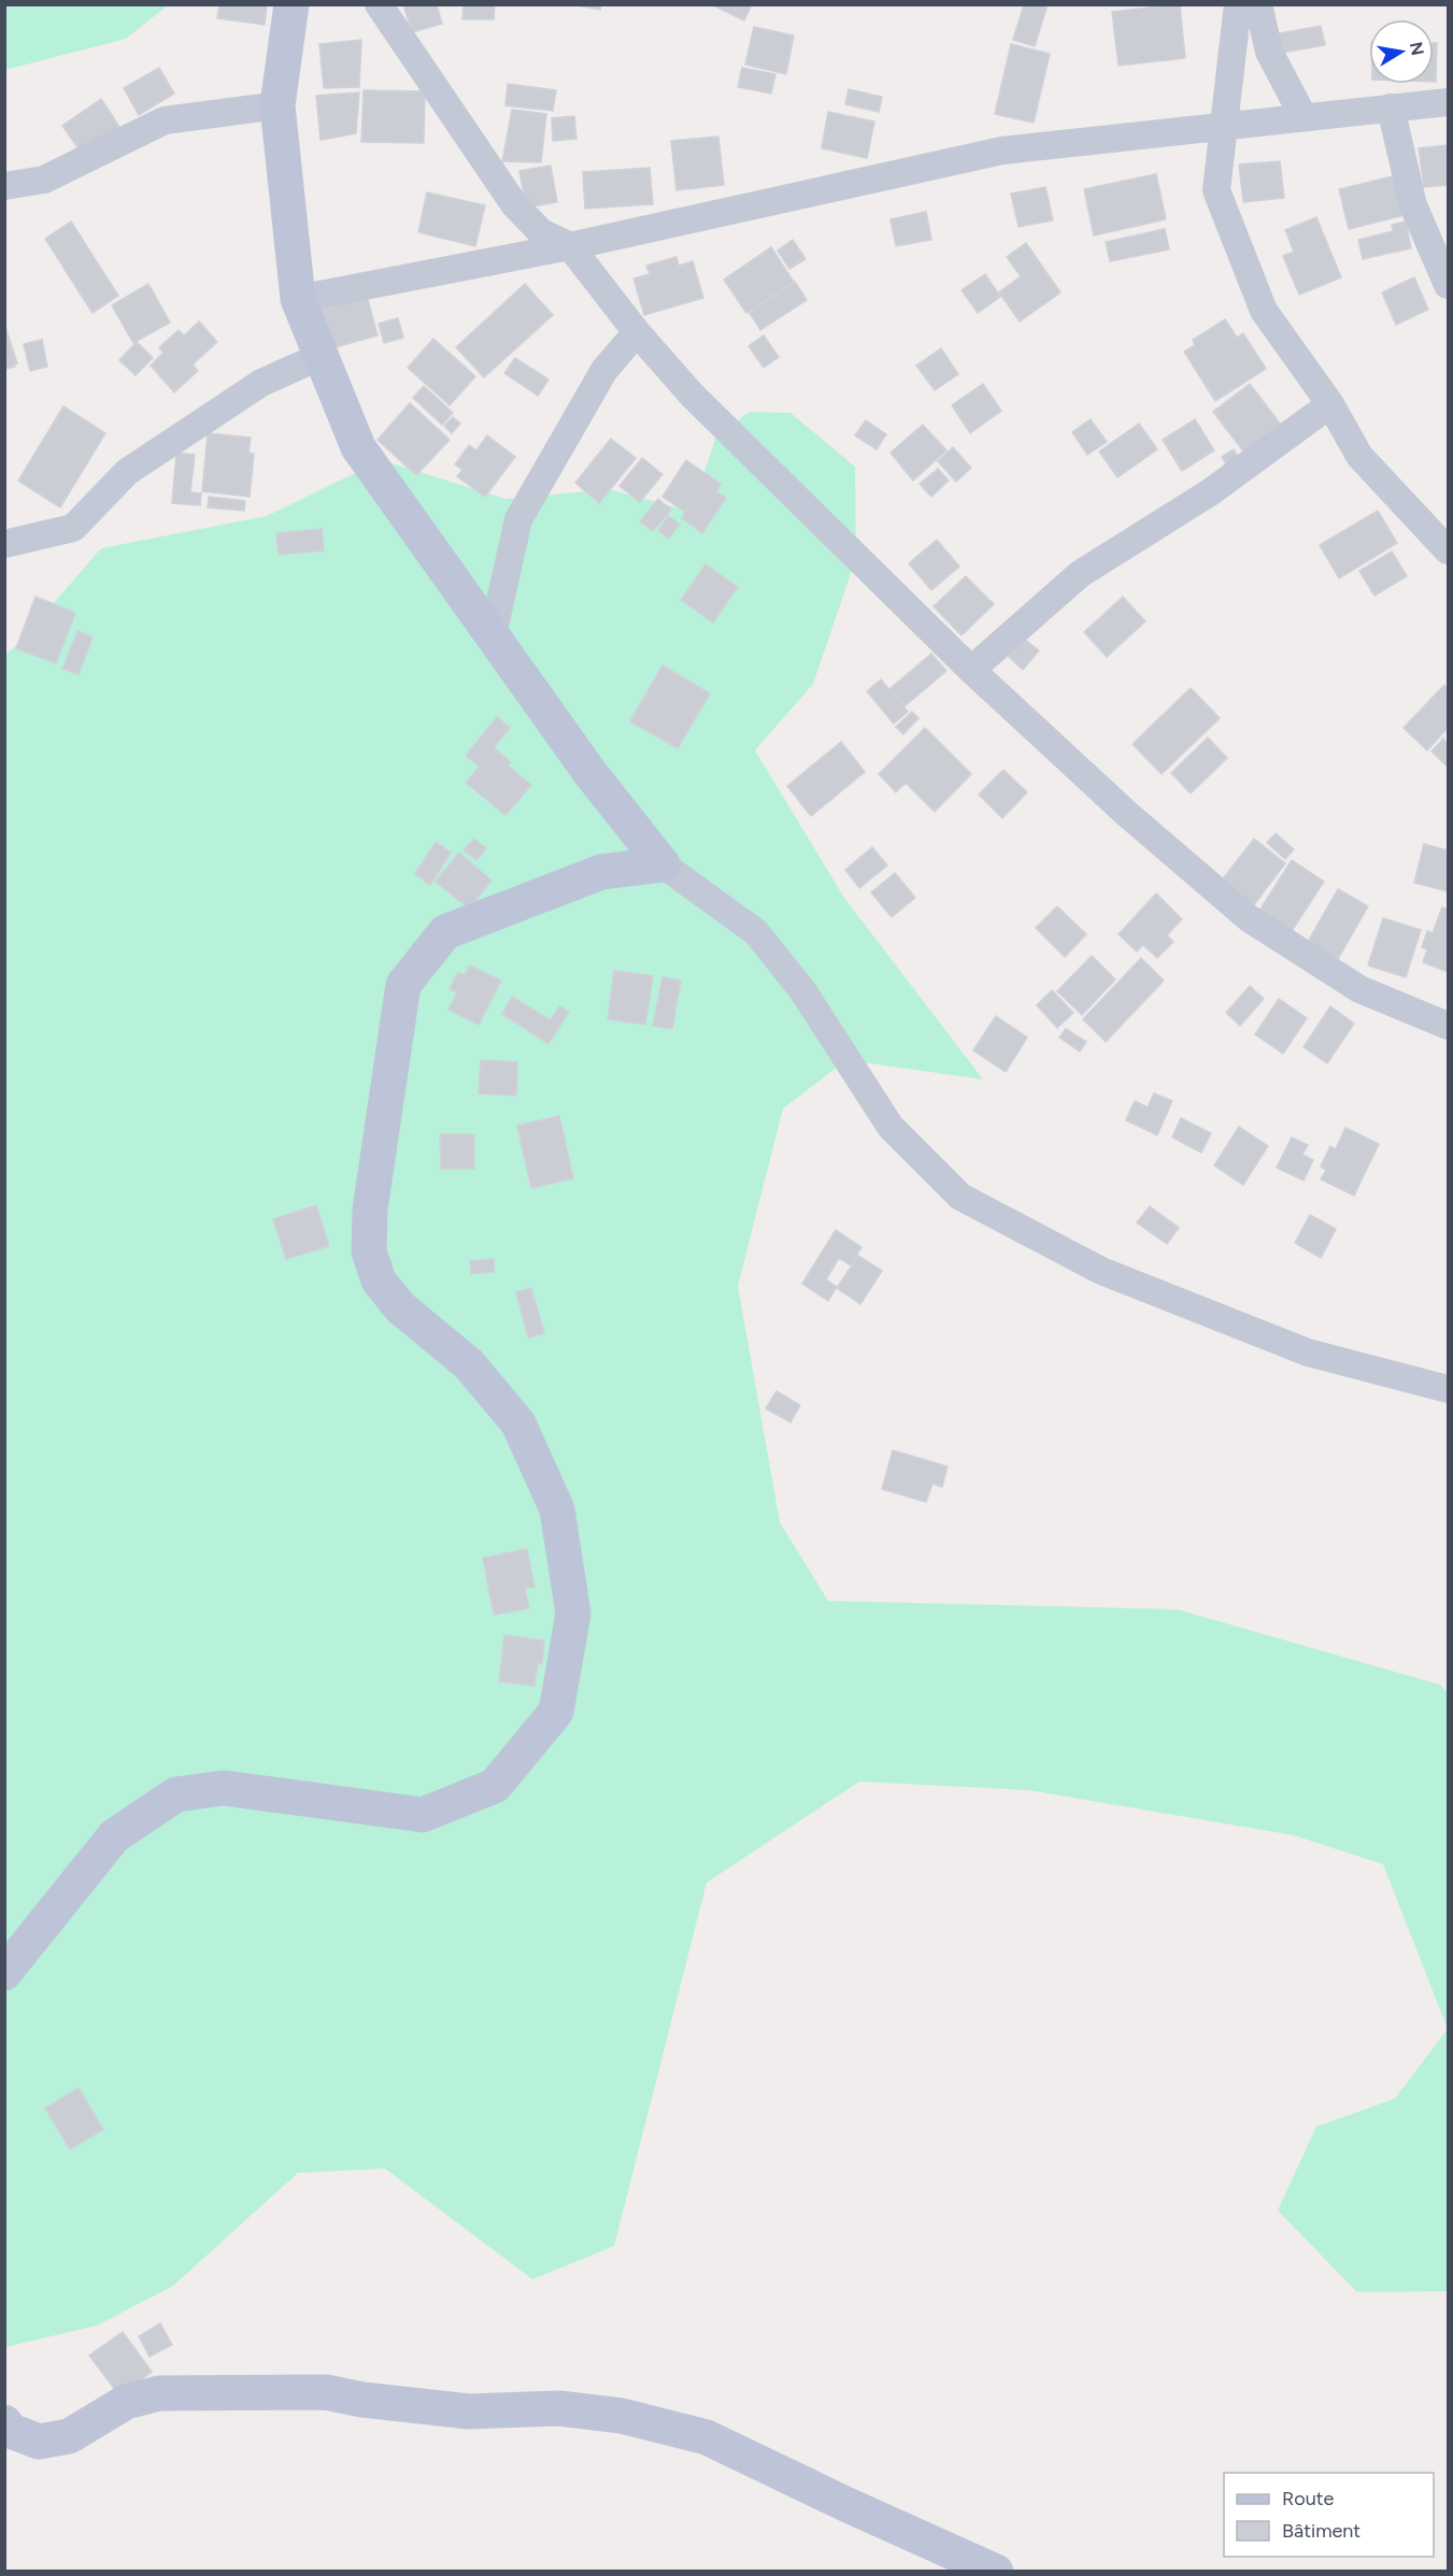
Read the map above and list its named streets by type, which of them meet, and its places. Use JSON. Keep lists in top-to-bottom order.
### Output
{
  "legend": ["Route", "Bâtiment"],
  "north": "right"
}
